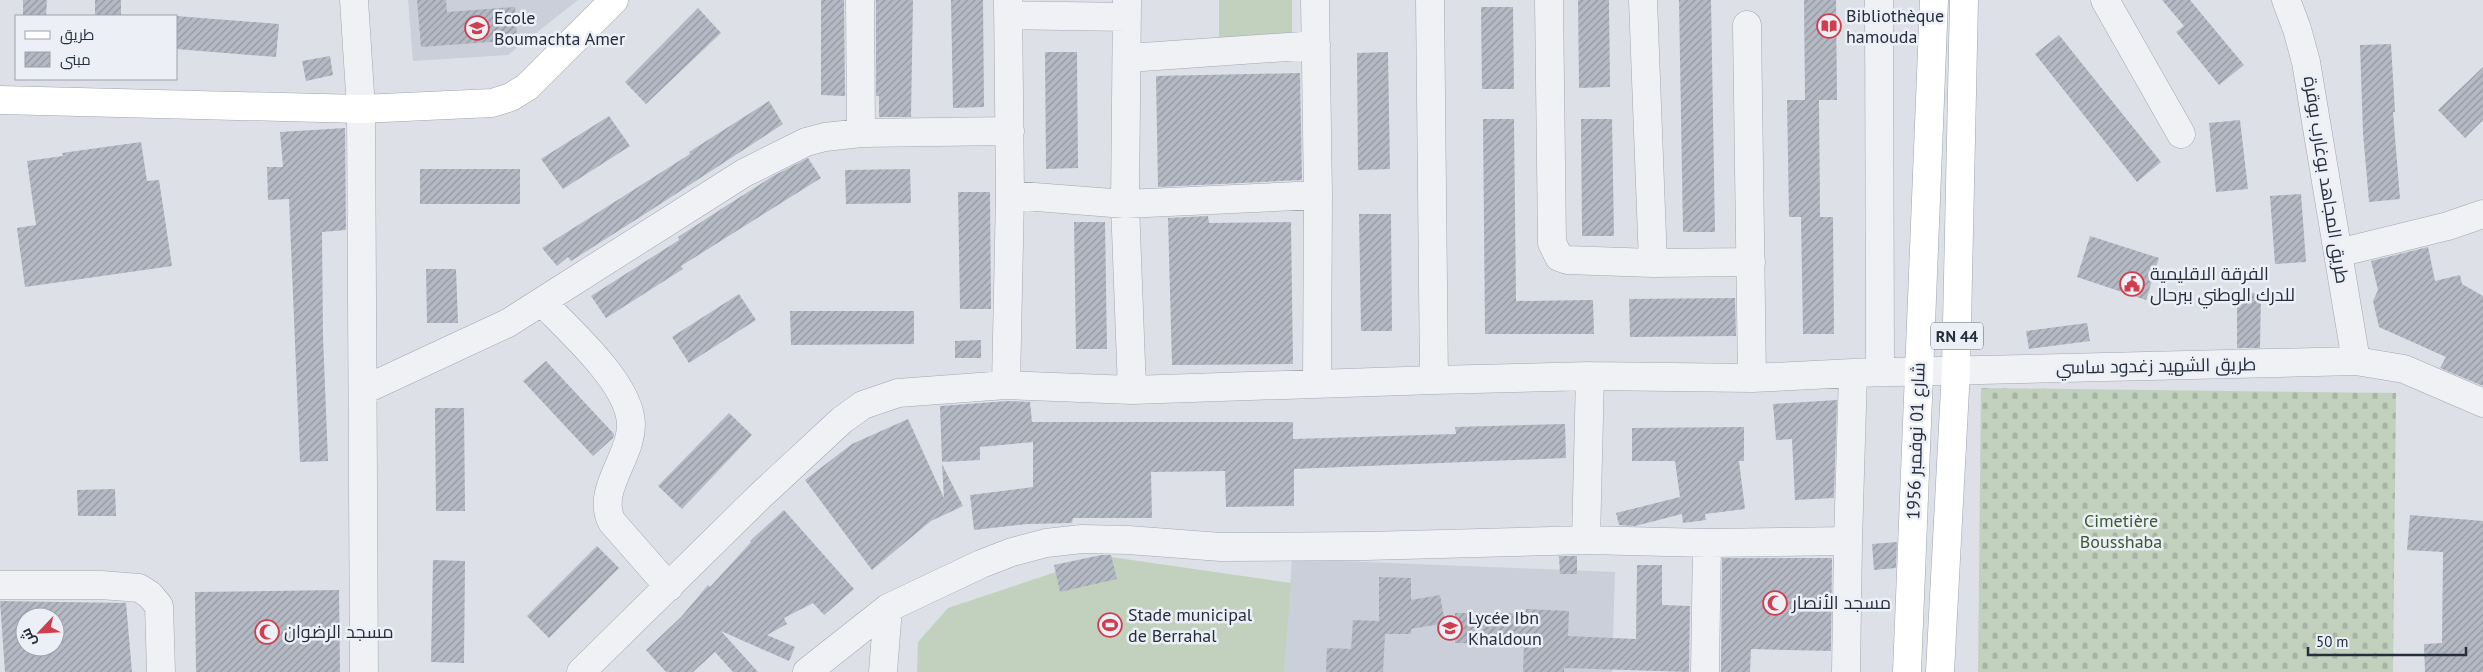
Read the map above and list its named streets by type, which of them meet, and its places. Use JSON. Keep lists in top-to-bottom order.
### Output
{
  "streets": {
    "main road": ["RN 44", "شارع 01 نوفمبر 1956"],
    "street": ["طريق المجاهد بوغارب بوقرة", "طريق الشهيد زغدود ساسي"]
  },
  "crossings": [
    ["طريق المجاهد بوغارب بوقرة", "طريق الشهيد زغدود ساسي"],
    ["طريق الشهيد زغدود ساسي", "شارع 01 نوفمبر 1956"]
  ],
  "parks": ["Cimetière Bousshaba"],
  "places": {
    "library": ["Bibliothèque hamouda"],
    "school or university": ["Ecole Boumachta Amer", "Lycée Ibn Khaldoun"],
    "public building": ["الفرقة الاقليمية للدرك الوطني ببرحال"],
    "mosque": ["مسجد الأنصار", "مسجد الرضوان"],
    "sports": ["Stade municipal de Berrahal"]
  },
  "legend": ["طريق", "مبنى"],
  "scale_bar": "50 m",
  "north": "bottom left"
}
